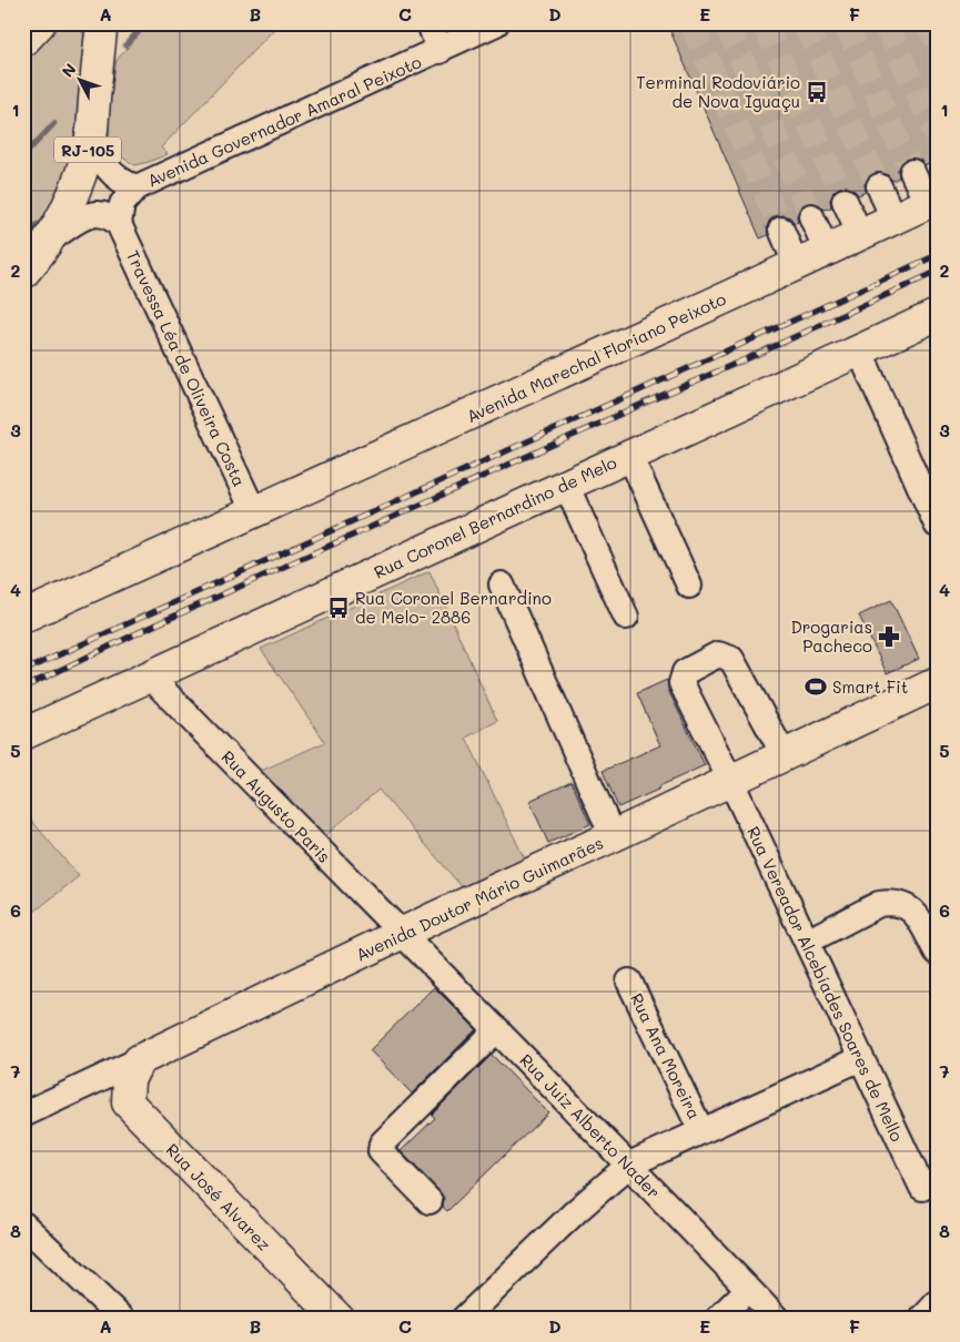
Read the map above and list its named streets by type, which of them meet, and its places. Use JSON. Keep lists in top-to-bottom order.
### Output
{
  "streets": {
    "main road": [
      "RJ-105",
      "Avenida Marechal Floriano Peixoto",
      "Rua Coronel Bernardino de Melo",
      "Avenida Doutor Mário Guimarães",
      "Rua José Alvarez"
    ],
    "street": [
      "Avenida Governador Amaral Peixoto",
      "Travessa Léa de Oliveira Costa",
      "Rua Augusto Paris",
      "Rua Vereador Alcebíades Soares de Mello",
      "Rua Ana Moreira",
      "Rua Juiz Alberto Nader"
    ]
  },
  "crossings": [
    ["Avenida Governador Amaral Peixoto", "RJ-105"],
    ["Avenida Marechal Floriano Peixoto", "Travessa Léa de Oliveira Costa"],
    ["Rua Coronel Bernardino de Melo", "Rua Augusto Paris"],
    ["Rua Augusto Paris", "Avenida Doutor Mário Guimarães"],
    ["Rua Augusto Paris", "Rua Juiz Alberto Nader"],
    ["Avenida Doutor Mário Guimarães", "Rua Vereador Alcebíades Soares de Mello"],
    ["Avenida Doutor Mário Guimarães", "Rua Juiz Alberto Nader"],
    ["Avenida Doutor Mário Guimarães", "Rua José Alvarez"]
  ],
  "places": {
    "bus stop": ["Terminal Rodoviário de Nova Iguaçu", "Rua Coronel Bernardino de Melo- 2886"],
    "pharmacy": ["Drogarias Pacheco"],
    "sports": ["Smart Fit"]
  },
  "north": "top left",
  "grid": {
    "columns": [
      "A",
      "B",
      "C",
      "D",
      "E",
      "F"
    ],
    "rows": [
      "1",
      "2",
      "3",
      "4",
      "5",
      "6",
      "7",
      "8"
    ]
  }
}
